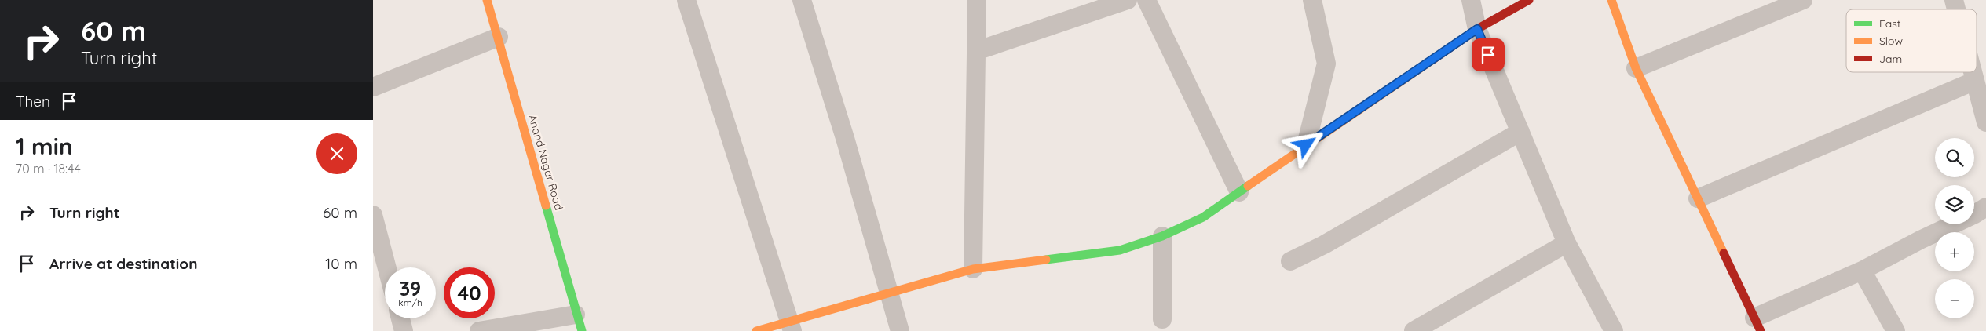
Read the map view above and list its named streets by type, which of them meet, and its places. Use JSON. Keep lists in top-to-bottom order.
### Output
{
  "streets": {
    "street": ["Anand Nagar Road"]
  },
  "legend": ["Fast", "Slow", "Jam"],
  "page": {
    "turn": ["60 m", "Turn right"],
    "then": "Then",
    "heading": ["1 min", "70 m · 18:44"],
    "map_buttons": ["+", "−"],
    "list": [
      {
        "name": "Turn right",
        "value": "60 m"
      },
      {
        "name": "Arrive at destination",
        "value": "10 m"
      }
    ],
    "speed": "39 km/h",
    "limit": "40"
  }
}
